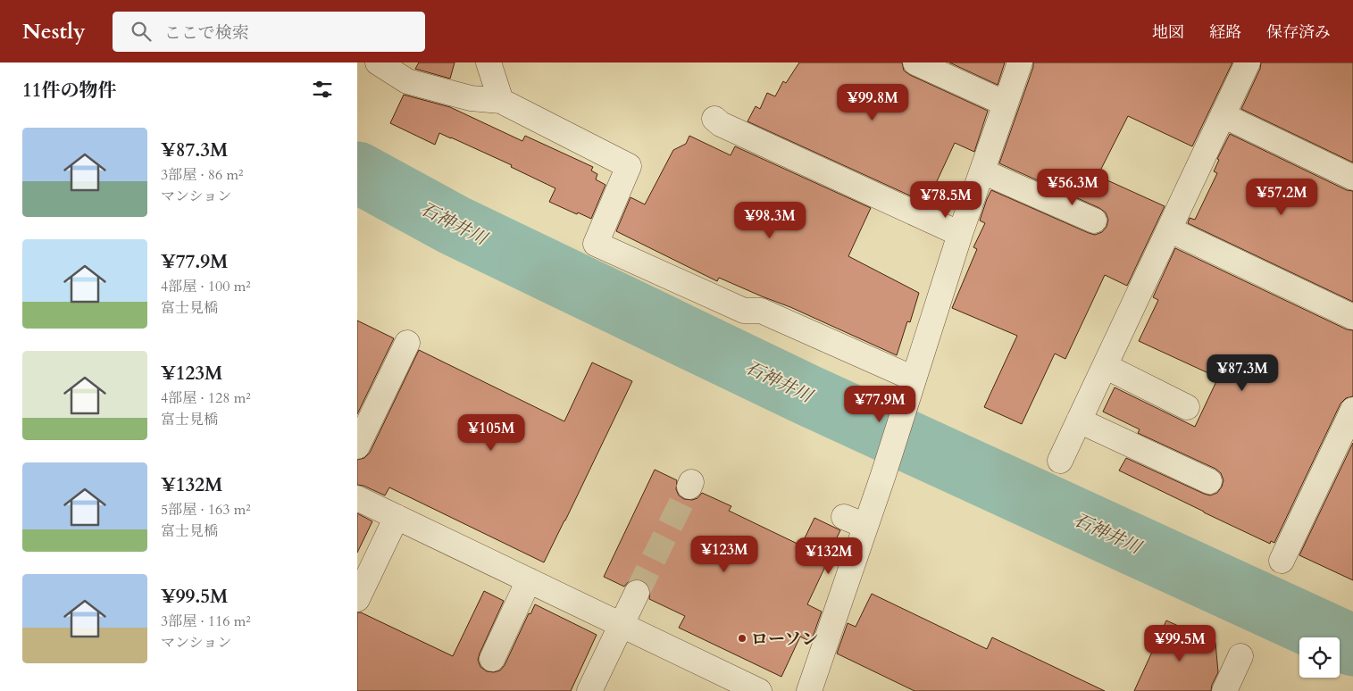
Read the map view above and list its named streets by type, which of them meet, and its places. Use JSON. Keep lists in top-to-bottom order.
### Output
{
  "water": ["石神井川"],
  "places": ["ローソン"],
  "page": {
    "header": "Nestly",
    "search": "ここで検索",
    "nav": ["地図", "経路", "保存済み"],
    "heading": "11件の物件",
    "price": [
      "¥99.8M",
      "¥56.3M",
      "¥57.2M",
      "¥78.5M",
      "¥98.3M",
      "¥87.3M",
      "¥77.9M",
      "¥105M",
      "¥123M",
      "¥132M",
      "¥99.5M"
    ],
    "list": [
      {
        "name": "¥87.3M",
        "note": "3部屋 · 86 m² · マンション"
      },
      {
        "name": "¥77.9M",
        "note": "4部屋 · 100 m² · 富士見橋"
      },
      {
        "name": "¥123M",
        "note": "4部屋 · 128 m² · 富士見橋"
      },
      {
        "name": "¥132M",
        "note": "5部屋 · 163 m² · 富士見橋"
      },
      {
        "name": "¥99.5M",
        "note": "3部屋 · 116 m² · マンション"
      }
    ]
  }
}
